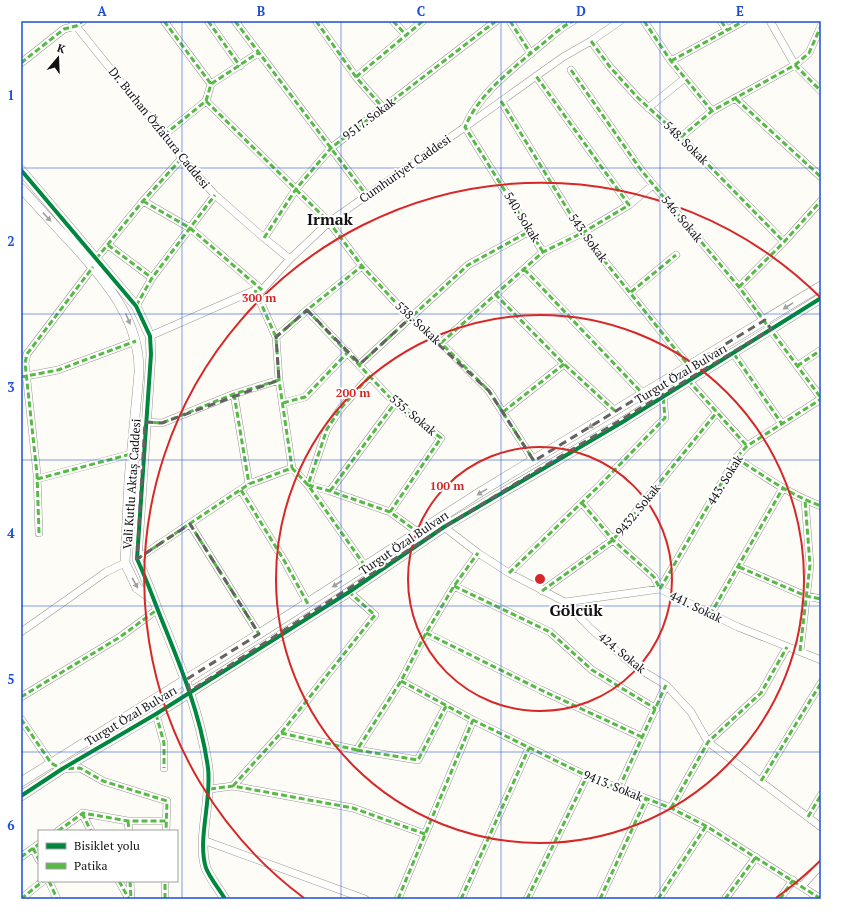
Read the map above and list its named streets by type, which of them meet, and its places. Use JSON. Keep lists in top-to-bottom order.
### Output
{
  "streets": {
    "street": [
      "9517. Sokak",
      "Dr. Burhan Özfatura Caddesi",
      "548. Sokak",
      "Cumhuriyet Caddesi",
      "540. Sokak",
      "546. Sokak",
      "543. Sokak",
      "538. Sokak",
      "Turgut Özal Bulvarı",
      "535. Sokak",
      "443. Sokak",
      "Vali Kutlu Aktaş Caddesi",
      "9432. Sokak",
      "441. Sokak",
      "424. Sokak",
      "9413. Sokak"
    ]
  },
  "crossings": [
    ["9517. Sokak", "Dr. Burhan Özfatura Caddesi"],
    ["9517. Sokak", "538. Sokak"],
    ["Dr. Burhan Özfatura Caddesi", "Cumhuriyet Caddesi"],
    ["548. Sokak", "Cumhuriyet Caddesi"],
    ["Cumhuriyet Caddesi", "540. Sokak"],
    ["Cumhuriyet Caddesi", "543. Sokak"],
    ["Cumhuriyet Caddesi", "538. Sokak"],
    ["Cumhuriyet Caddesi", "Vali Kutlu Aktaş Caddesi"],
    ["540. Sokak", "538. Sokak"],
    ["546. Sokak", "Turgut Özal Bulvarı"],
    ["546. Sokak", "443. Sokak"],
    ["543. Sokak", "Turgut Özal Bulvarı"],
    ["538. Sokak", "Turgut Özal Bulvarı"],
    ["Turgut Özal Bulvarı", "Vali Kutlu Aktaş Caddesi"],
    ["Turgut Özal Bulvarı", "424. Sokak"],
    ["443. Sokak", "441. Sokak"],
    ["9432. Sokak", "424. Sokak"],
    ["441. Sokak", "424. Sokak"]
  ],
  "districts": ["Irmak", "Gölcük"],
  "legend": ["Bisiklet yolu", "Patika"],
  "north": "top",
  "grid": {
    "columns": [
      "A",
      "B",
      "C",
      "D",
      "E"
    ],
    "rows": [
      "1",
      "2",
      "3",
      "4",
      "5",
      "6"
    ]
  },
  "rings": ["300 m", "200 m", "100 m"]
}
